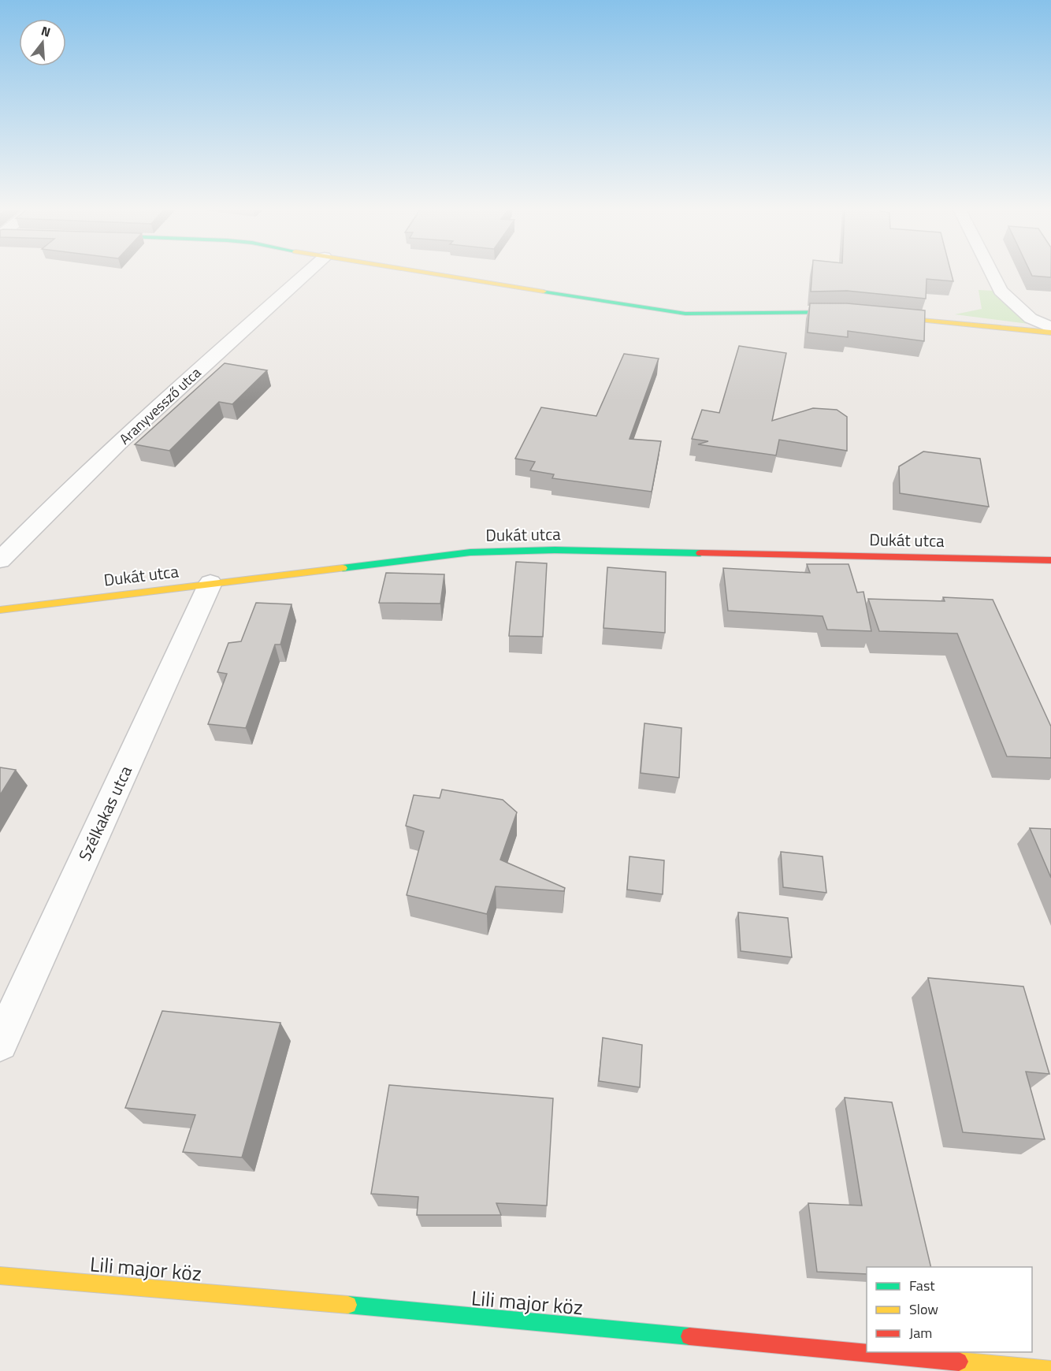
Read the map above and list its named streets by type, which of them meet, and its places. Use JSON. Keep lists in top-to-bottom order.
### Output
{
  "streets": {
    "street": [
      "Aranyvessző utca",
      "Dukát utca",
      "Szélkakas utca",
      "Lili major köz"
    ]
  },
  "crossings": [
    ["Dukát utca", "Szélkakas utca"]
  ],
  "legend": ["Fast", "Slow", "Jam"],
  "north": "top"
}
